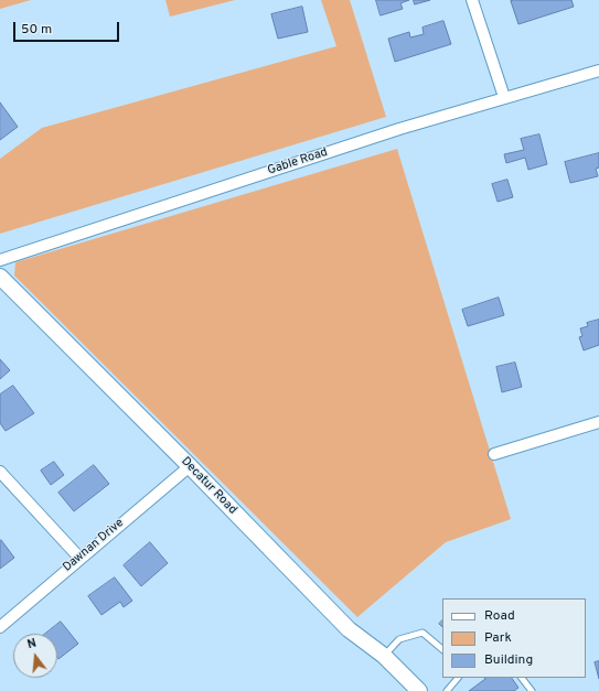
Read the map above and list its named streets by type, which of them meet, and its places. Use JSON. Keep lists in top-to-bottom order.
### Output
{
  "streets": {
    "street": ["Gable Road", "Decatur Road", "Dawnan Drive"]
  },
  "crossings": [
    ["Decatur Road", "Dawnan Drive"]
  ],
  "legend": ["Road", "Park", "Building"],
  "scale_bar": "50 m",
  "north": "top"
}
